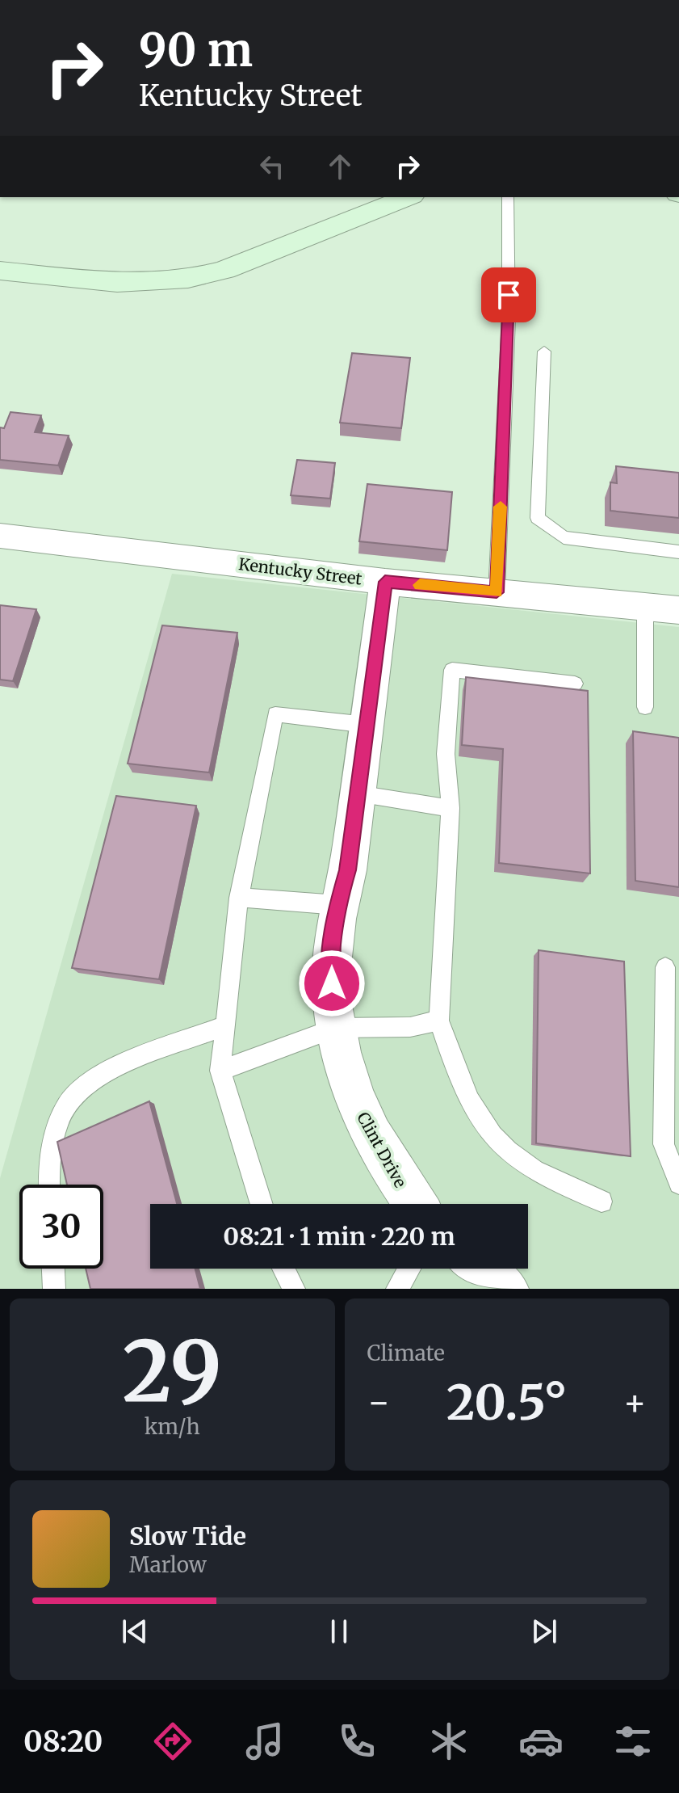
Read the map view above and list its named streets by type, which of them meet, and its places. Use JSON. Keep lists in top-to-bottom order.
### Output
{
  "streets": {
    "street": ["Kentucky Street", "Clint Drive"]
  },
  "crossings": [
    ["Kentucky Street", "Clint Drive"]
  ],
  "page": {
    "turn": ["90 m", "Kentucky Street"],
    "limit": "30",
    "trip": "08:21 · 1 min · 220 m",
    "tile": [
      ["29", "km/h"],
      "Climate"
    ],
    "heat": ["−", "20.5°", "+"],
    "song": ["Slow Tide", "Marlow"],
    "tabs": "08:20"
  }
}
